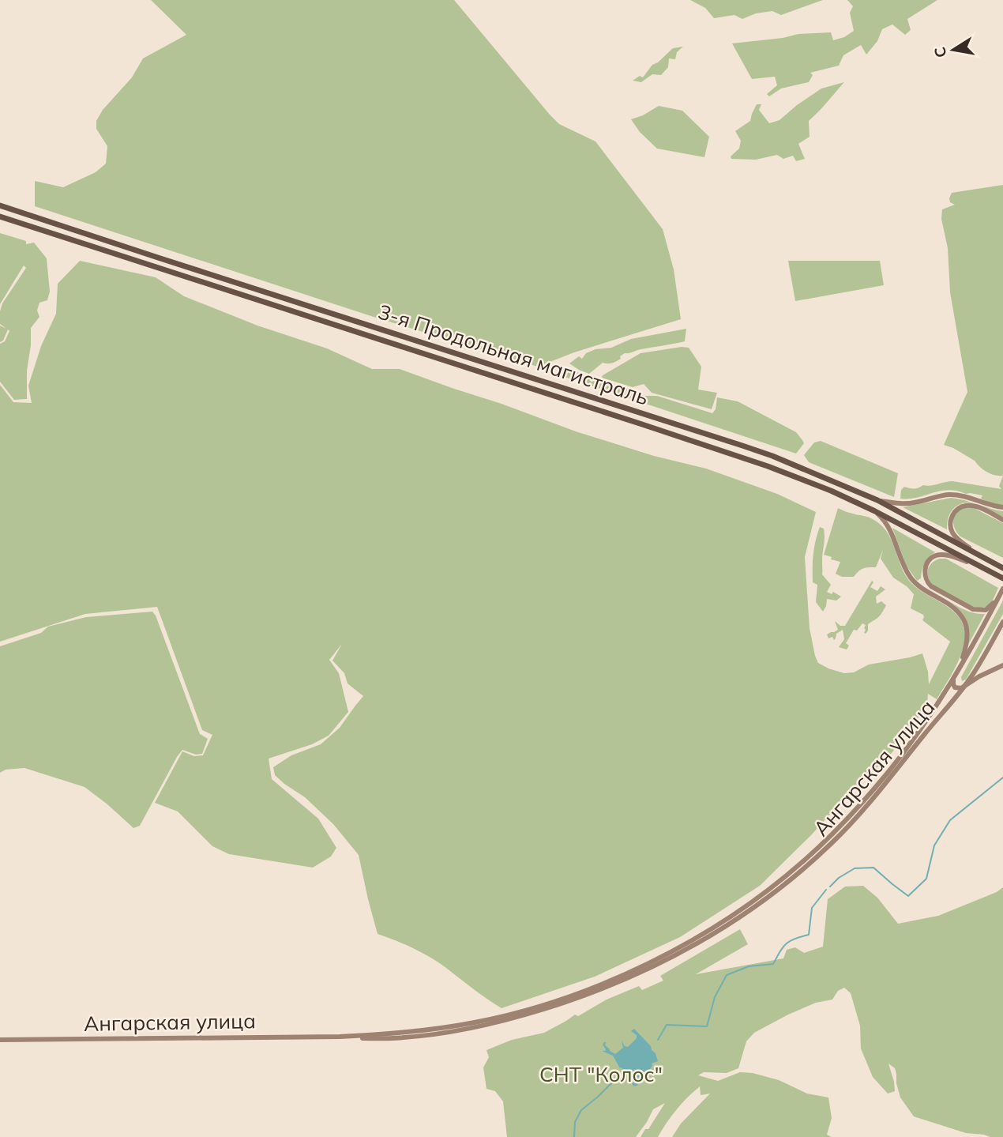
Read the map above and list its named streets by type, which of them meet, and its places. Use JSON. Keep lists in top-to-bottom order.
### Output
{
  "streets": {
    "highway": ["3-я Продольная магистраль"],
    "main road": ["Ангарская улица"]
  },
  "parks": ["СНТ \"Колос\""],
  "north": "left"
}
